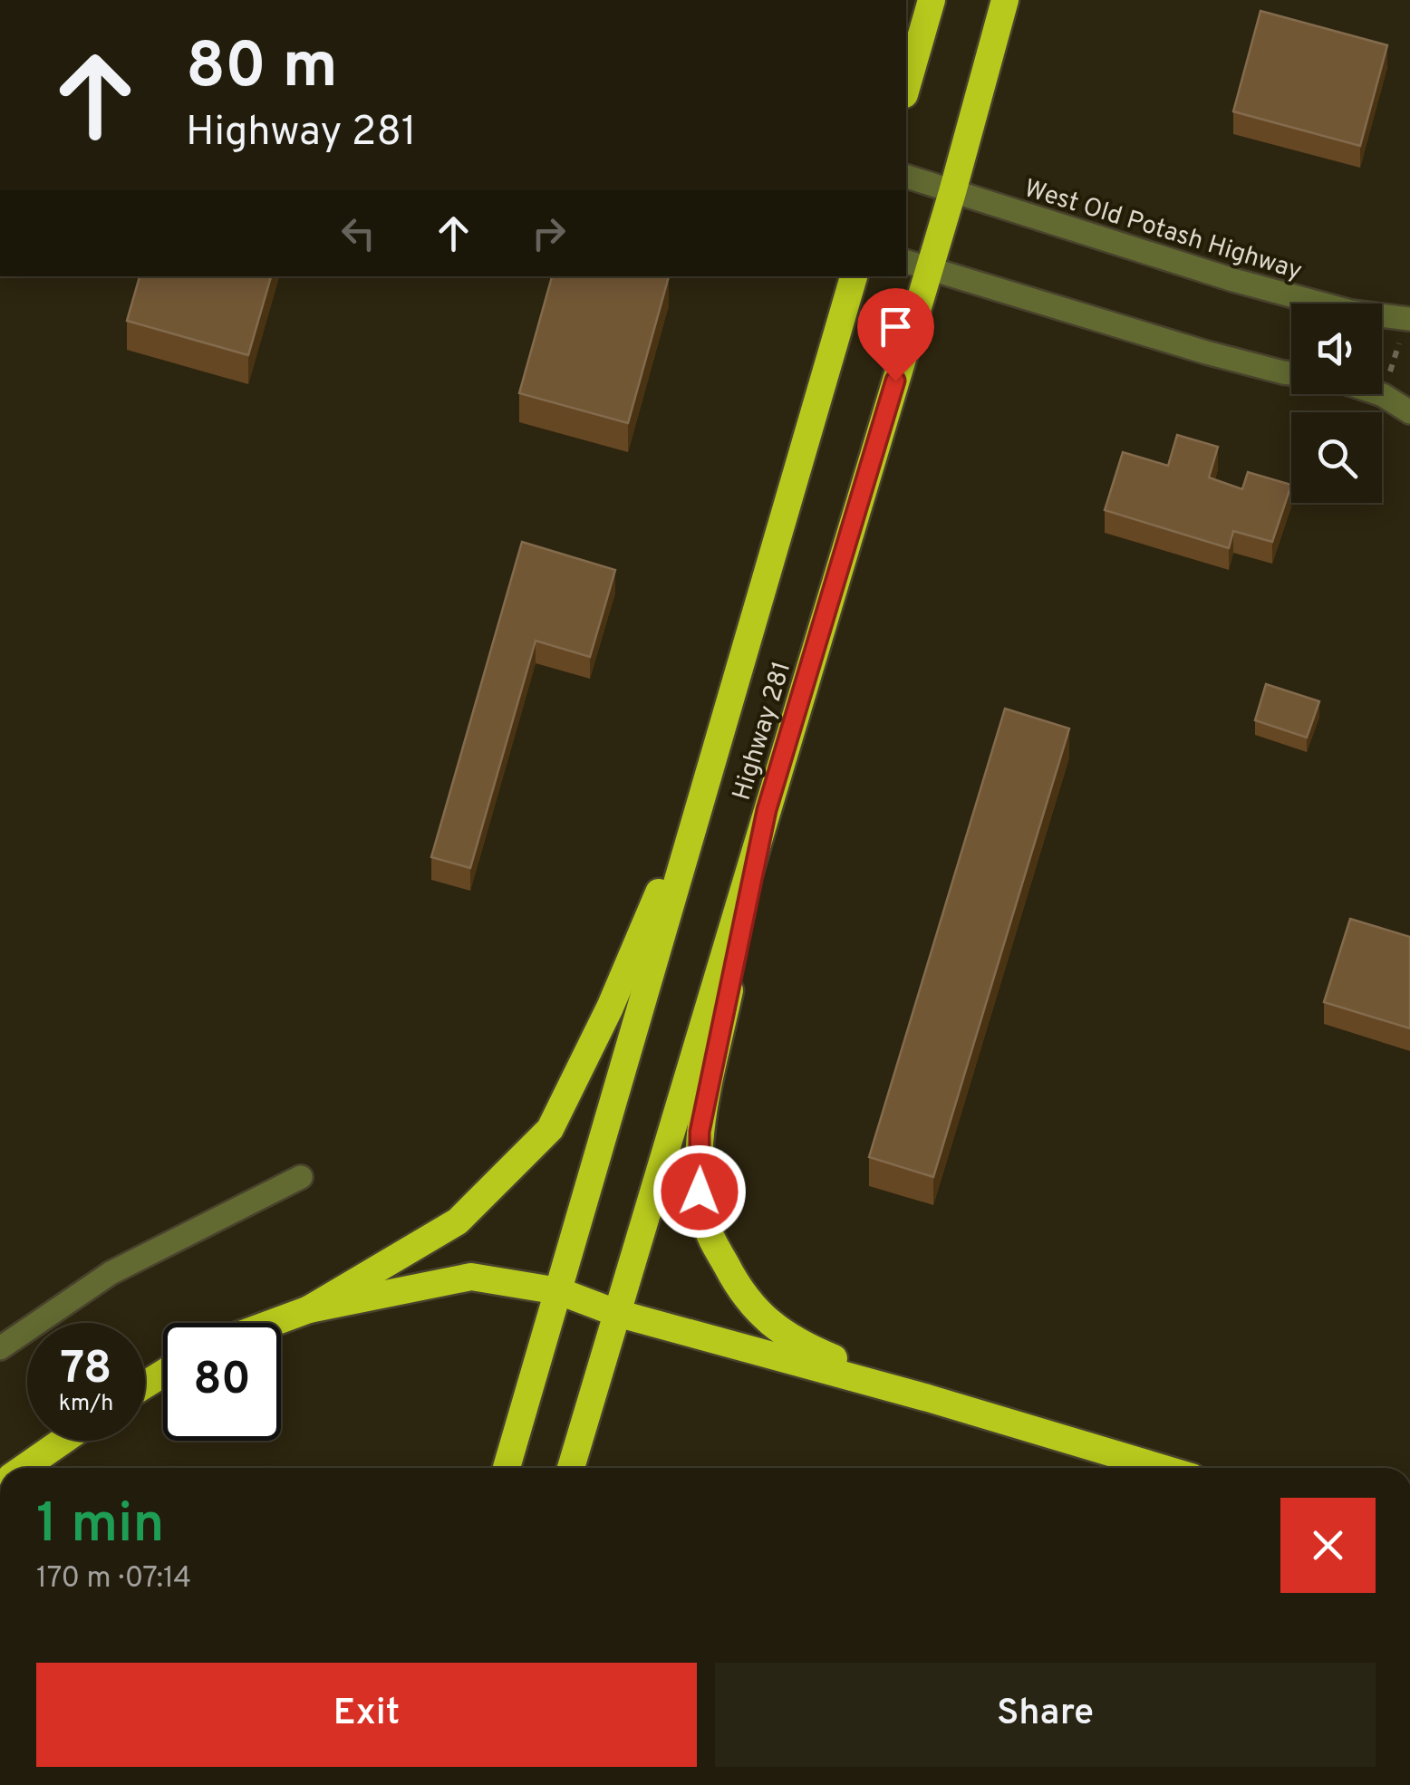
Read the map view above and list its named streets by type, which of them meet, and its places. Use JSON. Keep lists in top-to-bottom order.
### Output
{
  "streets": {
    "highway": ["Highway 281"],
    "street": ["West Old Potash Highway"]
  },
  "crossings": [
    ["West Old Potash Highway", "Highway 281"]
  ],
  "page": {
    "turn": ["80 m", "Highway 281"],
    "speed": "78 km/h",
    "limit": "80",
    "heading": ["1 min", "170 m · 07:14"],
    "buttons": ["Exit", "Share"]
  }
}
